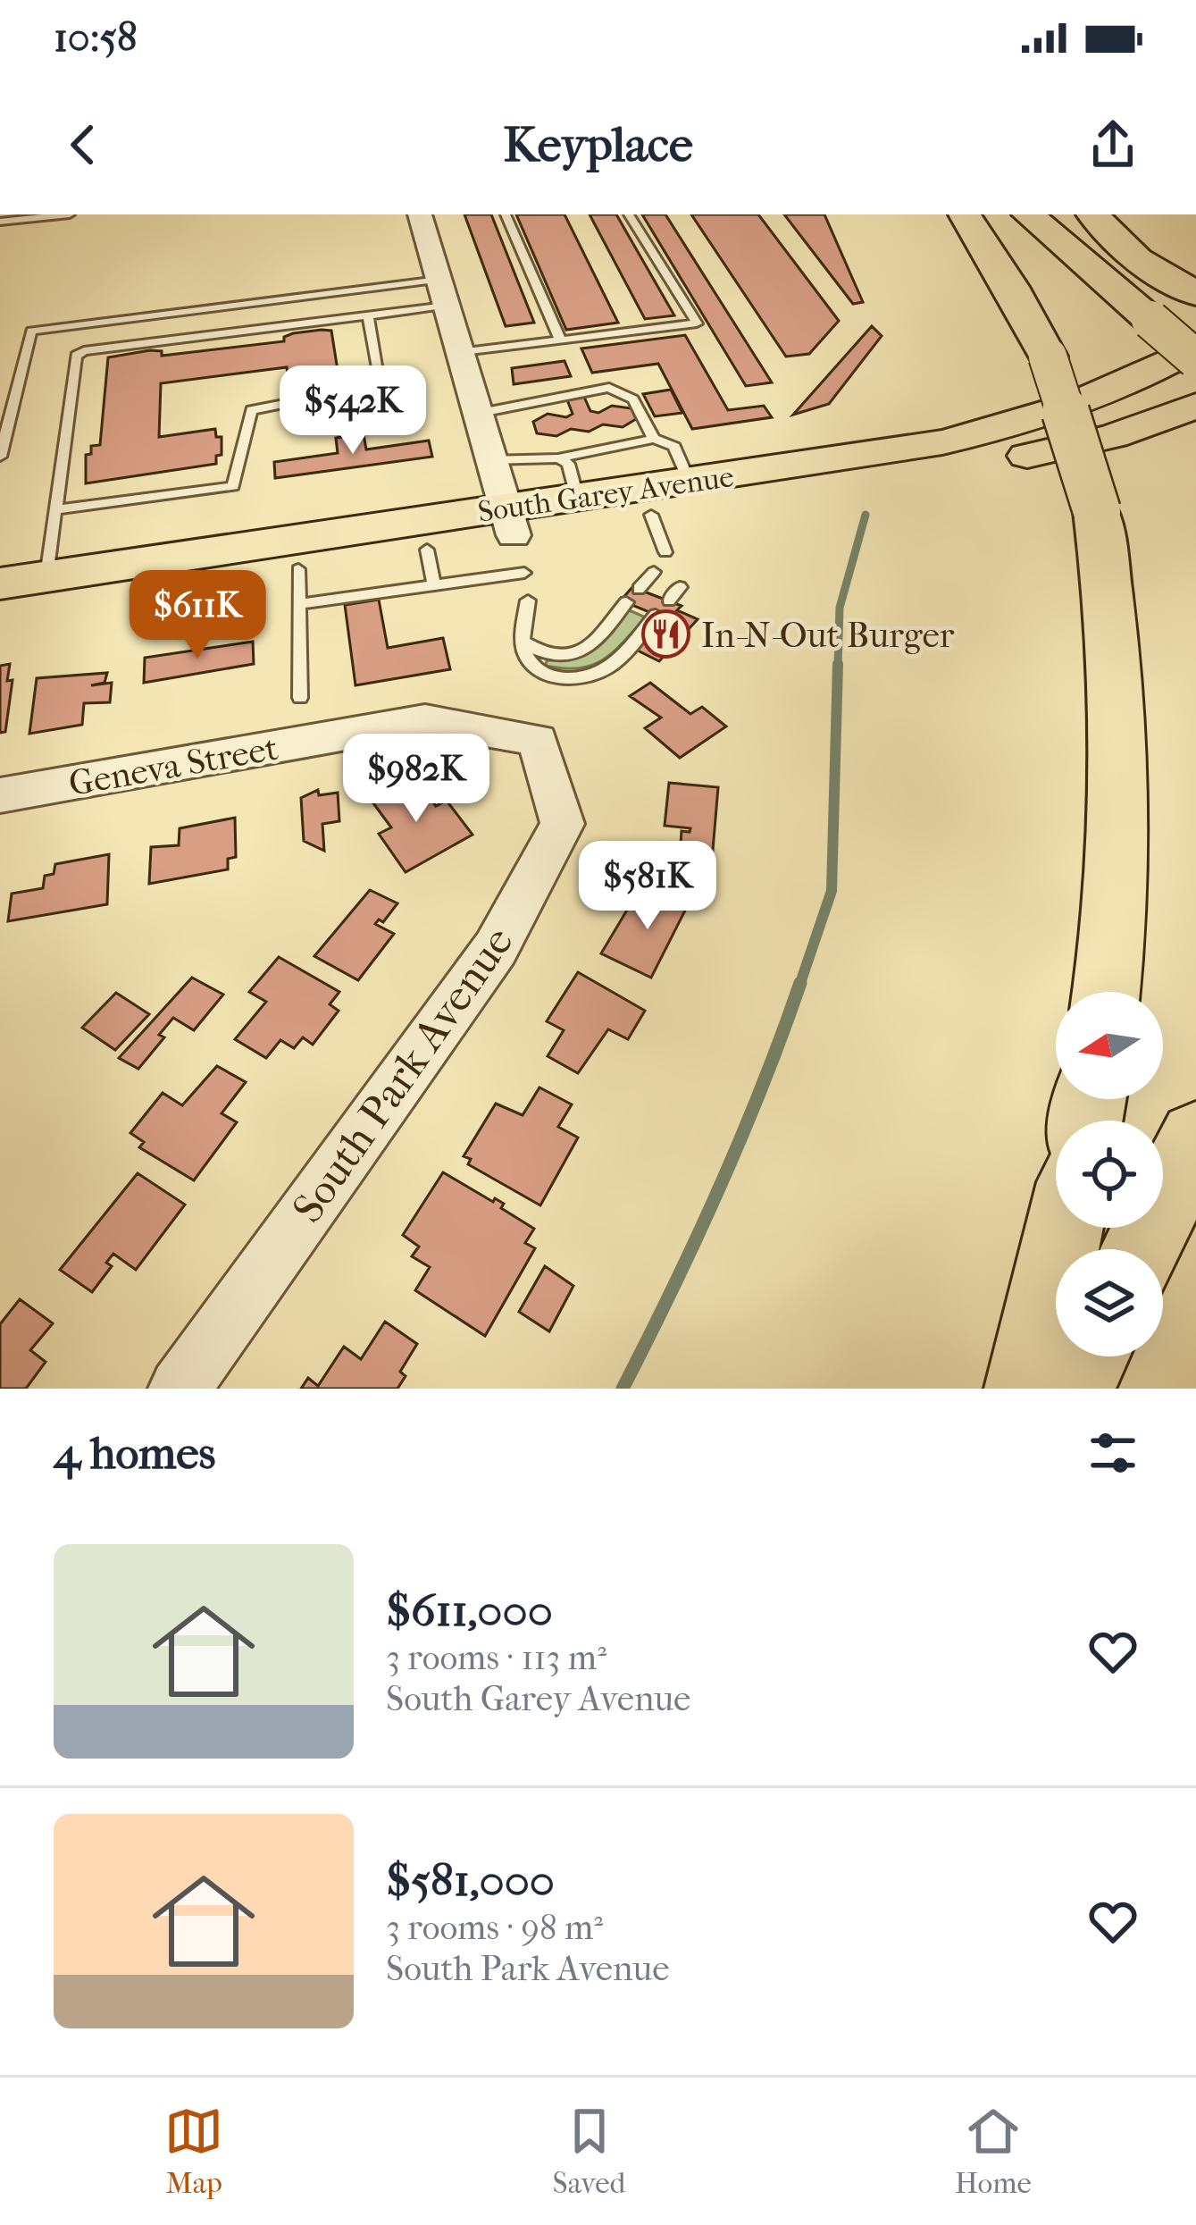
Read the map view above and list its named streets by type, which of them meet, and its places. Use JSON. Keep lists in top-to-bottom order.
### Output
{
  "streets": {
    "main road": ["South Garey Avenue"],
    "street": ["Geneva Street", "South Park Avenue"]
  },
  "crossings": [
    ["Geneva Street", "South Park Avenue"]
  ],
  "places": {
    "restaurant": ["In-N-Out Burger"]
  },
  "north": "left",
  "page": {
    "status": "10:58",
    "header": "Keyplace",
    "price": [
      "$542K",
      "$611K",
      "$982K",
      "$581K"
    ],
    "heading": "4 homes",
    "list": [
      {
        "name": "$611,000",
        "note": "3 rooms · 113 m² · South Garey Avenue"
      },
      {
        "name": "$581,000",
        "note": "3 rooms · 98 m² · South Park Avenue"
      }
    ],
    "tabs": ["Map", "Saved", "Home"]
  }
}
